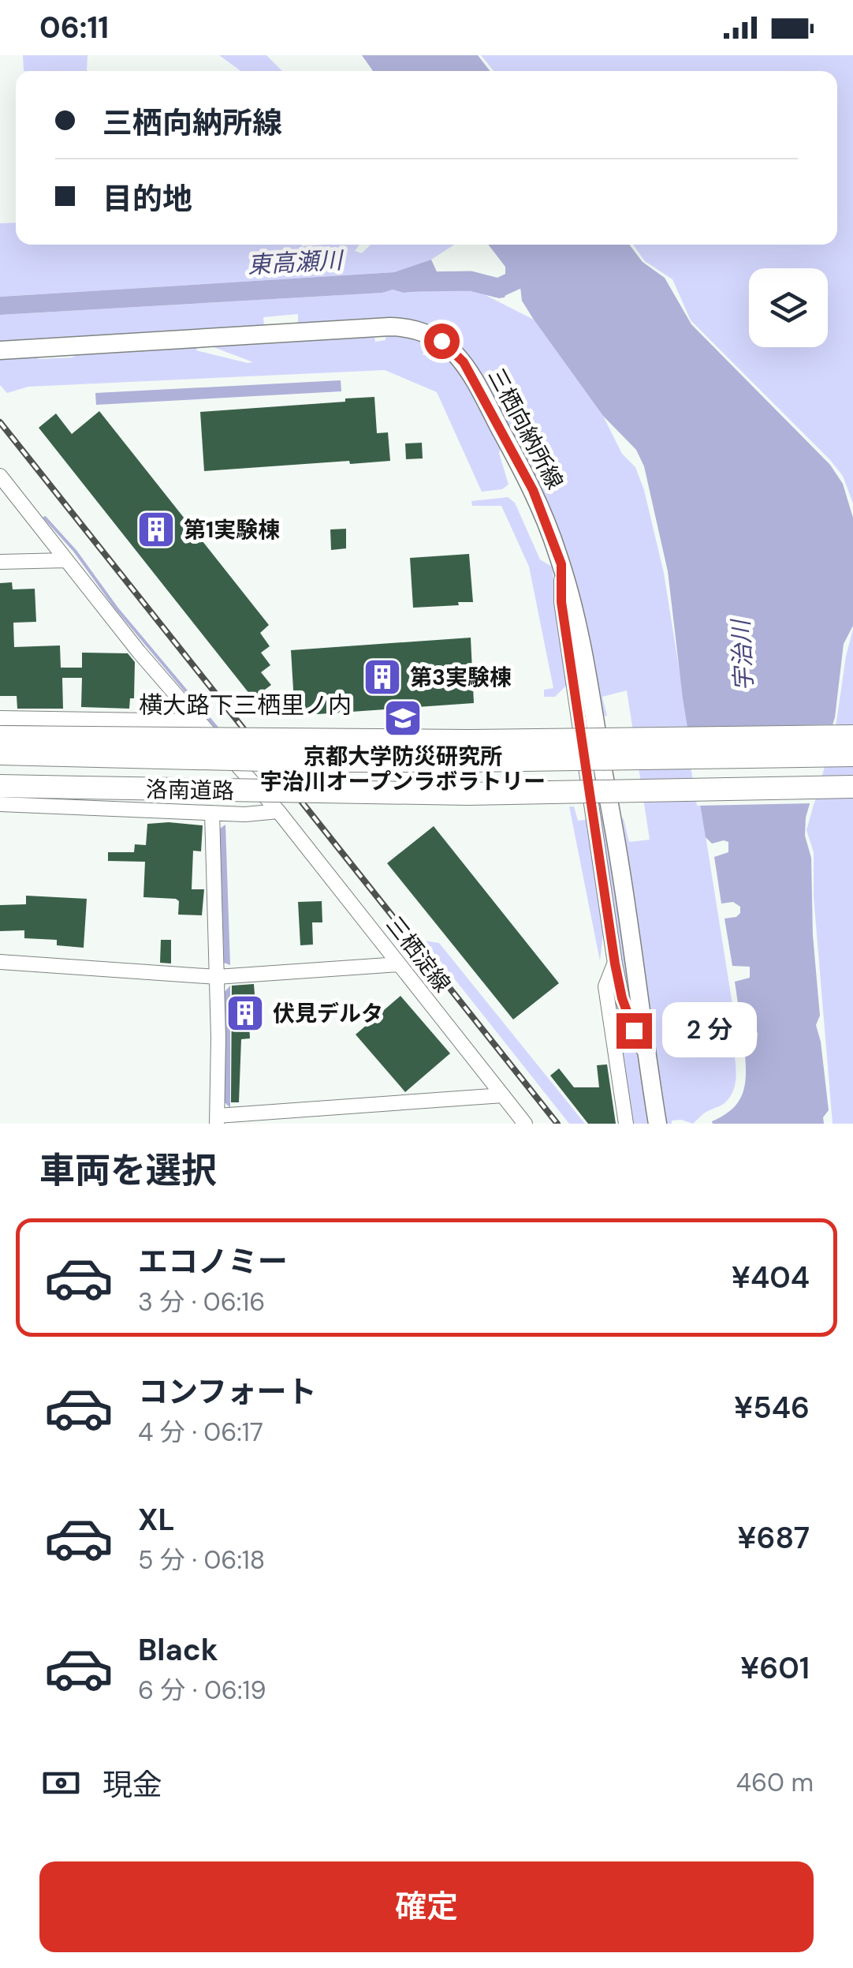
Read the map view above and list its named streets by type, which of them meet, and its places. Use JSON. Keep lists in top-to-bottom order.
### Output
{
  "streets": {
    "highway": ["洛南道路"],
    "main road": ["三栖向納所線"],
    "street": ["三栖淀線"]
  },
  "districts": ["横大路下三栖里ノ内"],
  "water": ["東高瀬川", "宇治川"],
  "places": {
    "building": ["第1実験棟", "第3実験棟", "伏見デルタ"],
    "school or university": ["京都大学防災研究所 宇治川オープンラボラトリー"]
  },
  "page": {
    "status": "06:11",
    "banner": ["三栖向納所線", "目的地"],
    "bubble": "2 分",
    "heading": "車両を選択",
    "list": [
      {
        "name": "エコノミー",
        "note": "3 分 · 06:16",
        "value": "¥404"
      },
      {
        "name": "コンフォート",
        "note": "4 分 · 06:17",
        "value": "¥546"
      },
      {
        "name": "XL",
        "note": "5 分 · 06:18",
        "value": "¥687"
      },
      {
        "name": "Black",
        "note": "6 分 · 06:19",
        "value": "¥601"
      }
    ],
    "pay": ["現金", "460 m"],
    "buttons": "確定"
  }
}
